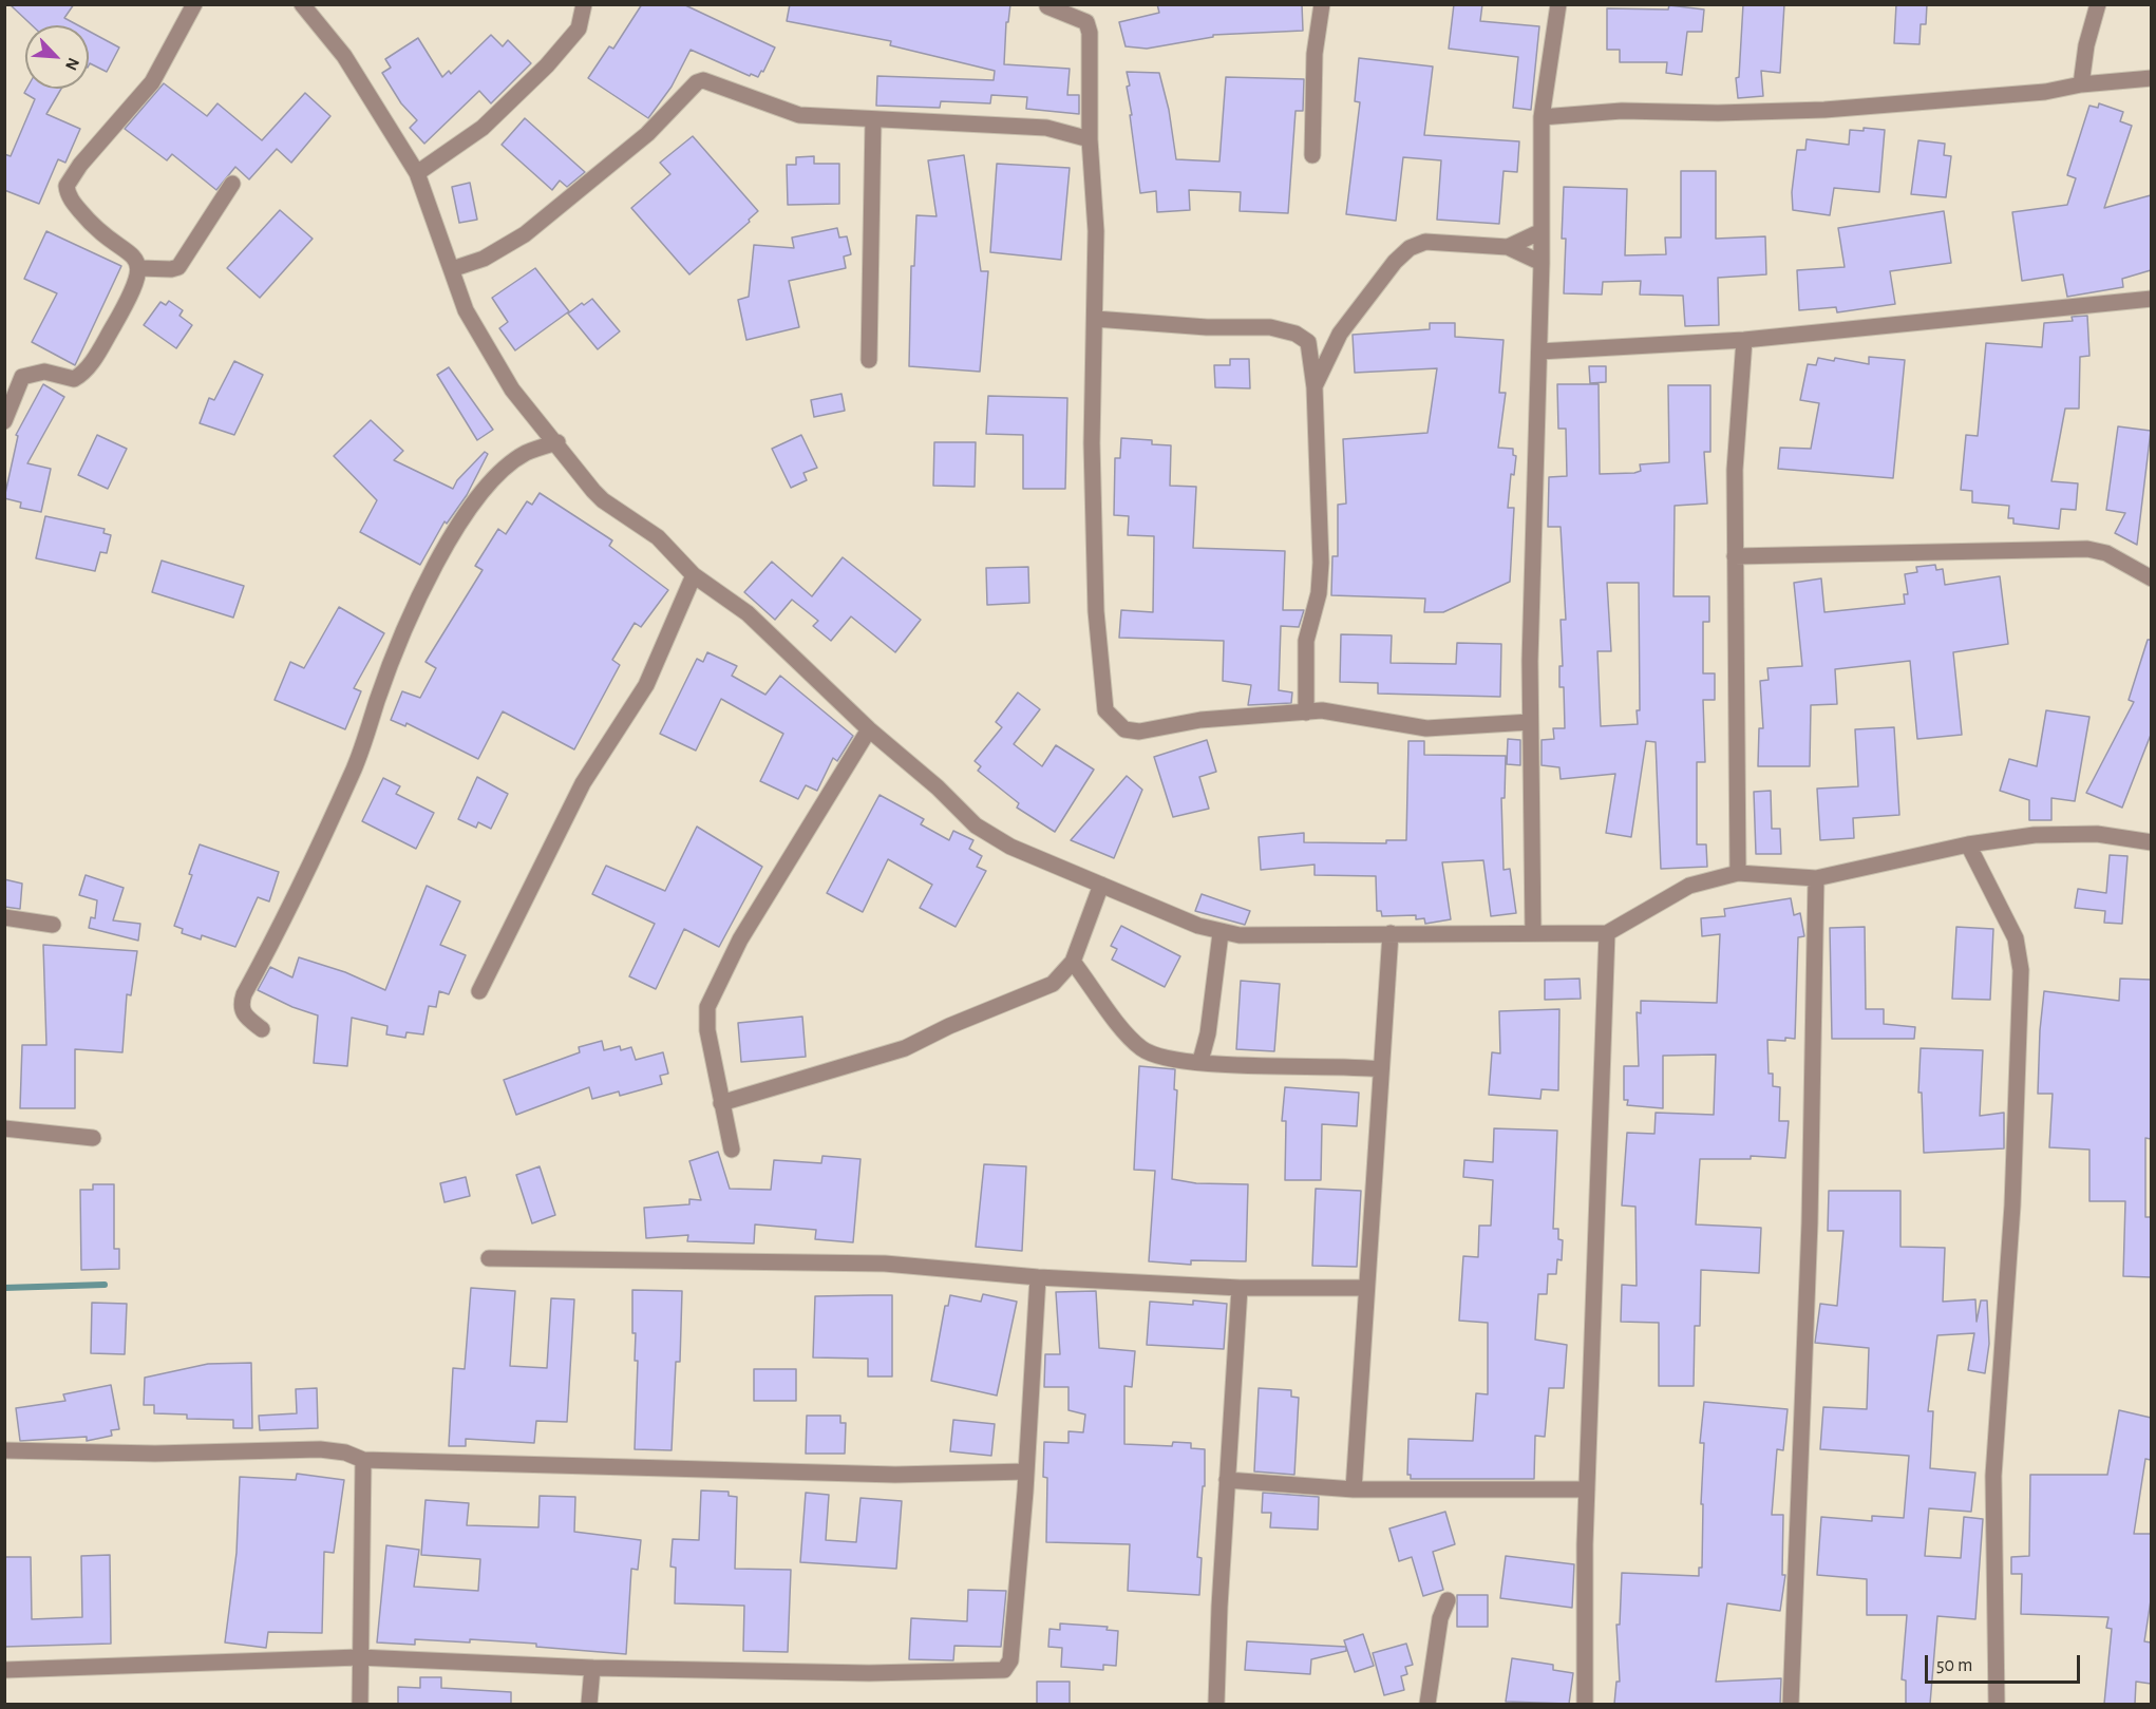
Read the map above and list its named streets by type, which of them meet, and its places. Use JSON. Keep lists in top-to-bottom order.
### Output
{
  "scale_bar": "50 m",
  "north": "bottom right"
}
